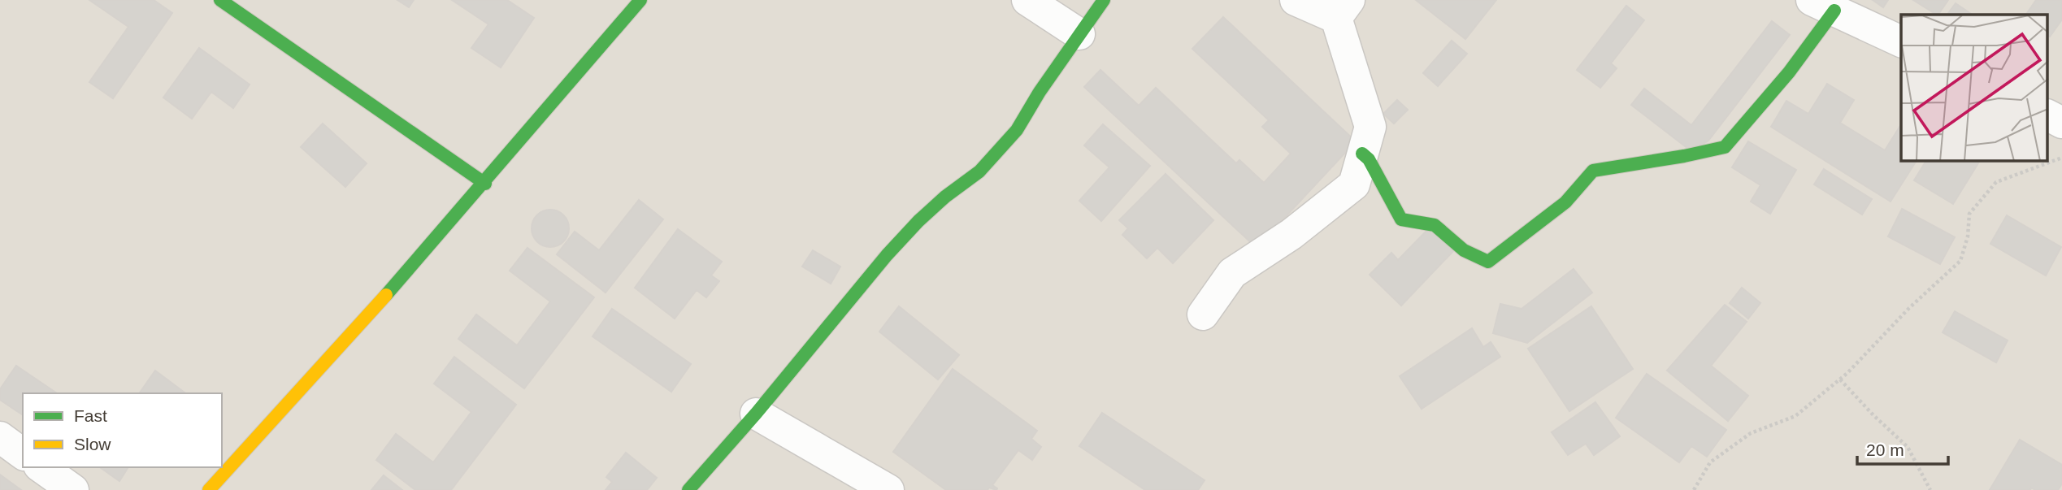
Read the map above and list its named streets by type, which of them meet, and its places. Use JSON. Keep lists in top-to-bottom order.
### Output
{
  "legend": ["Fast", "Slow"],
  "scale_bar": "20 m"
}
